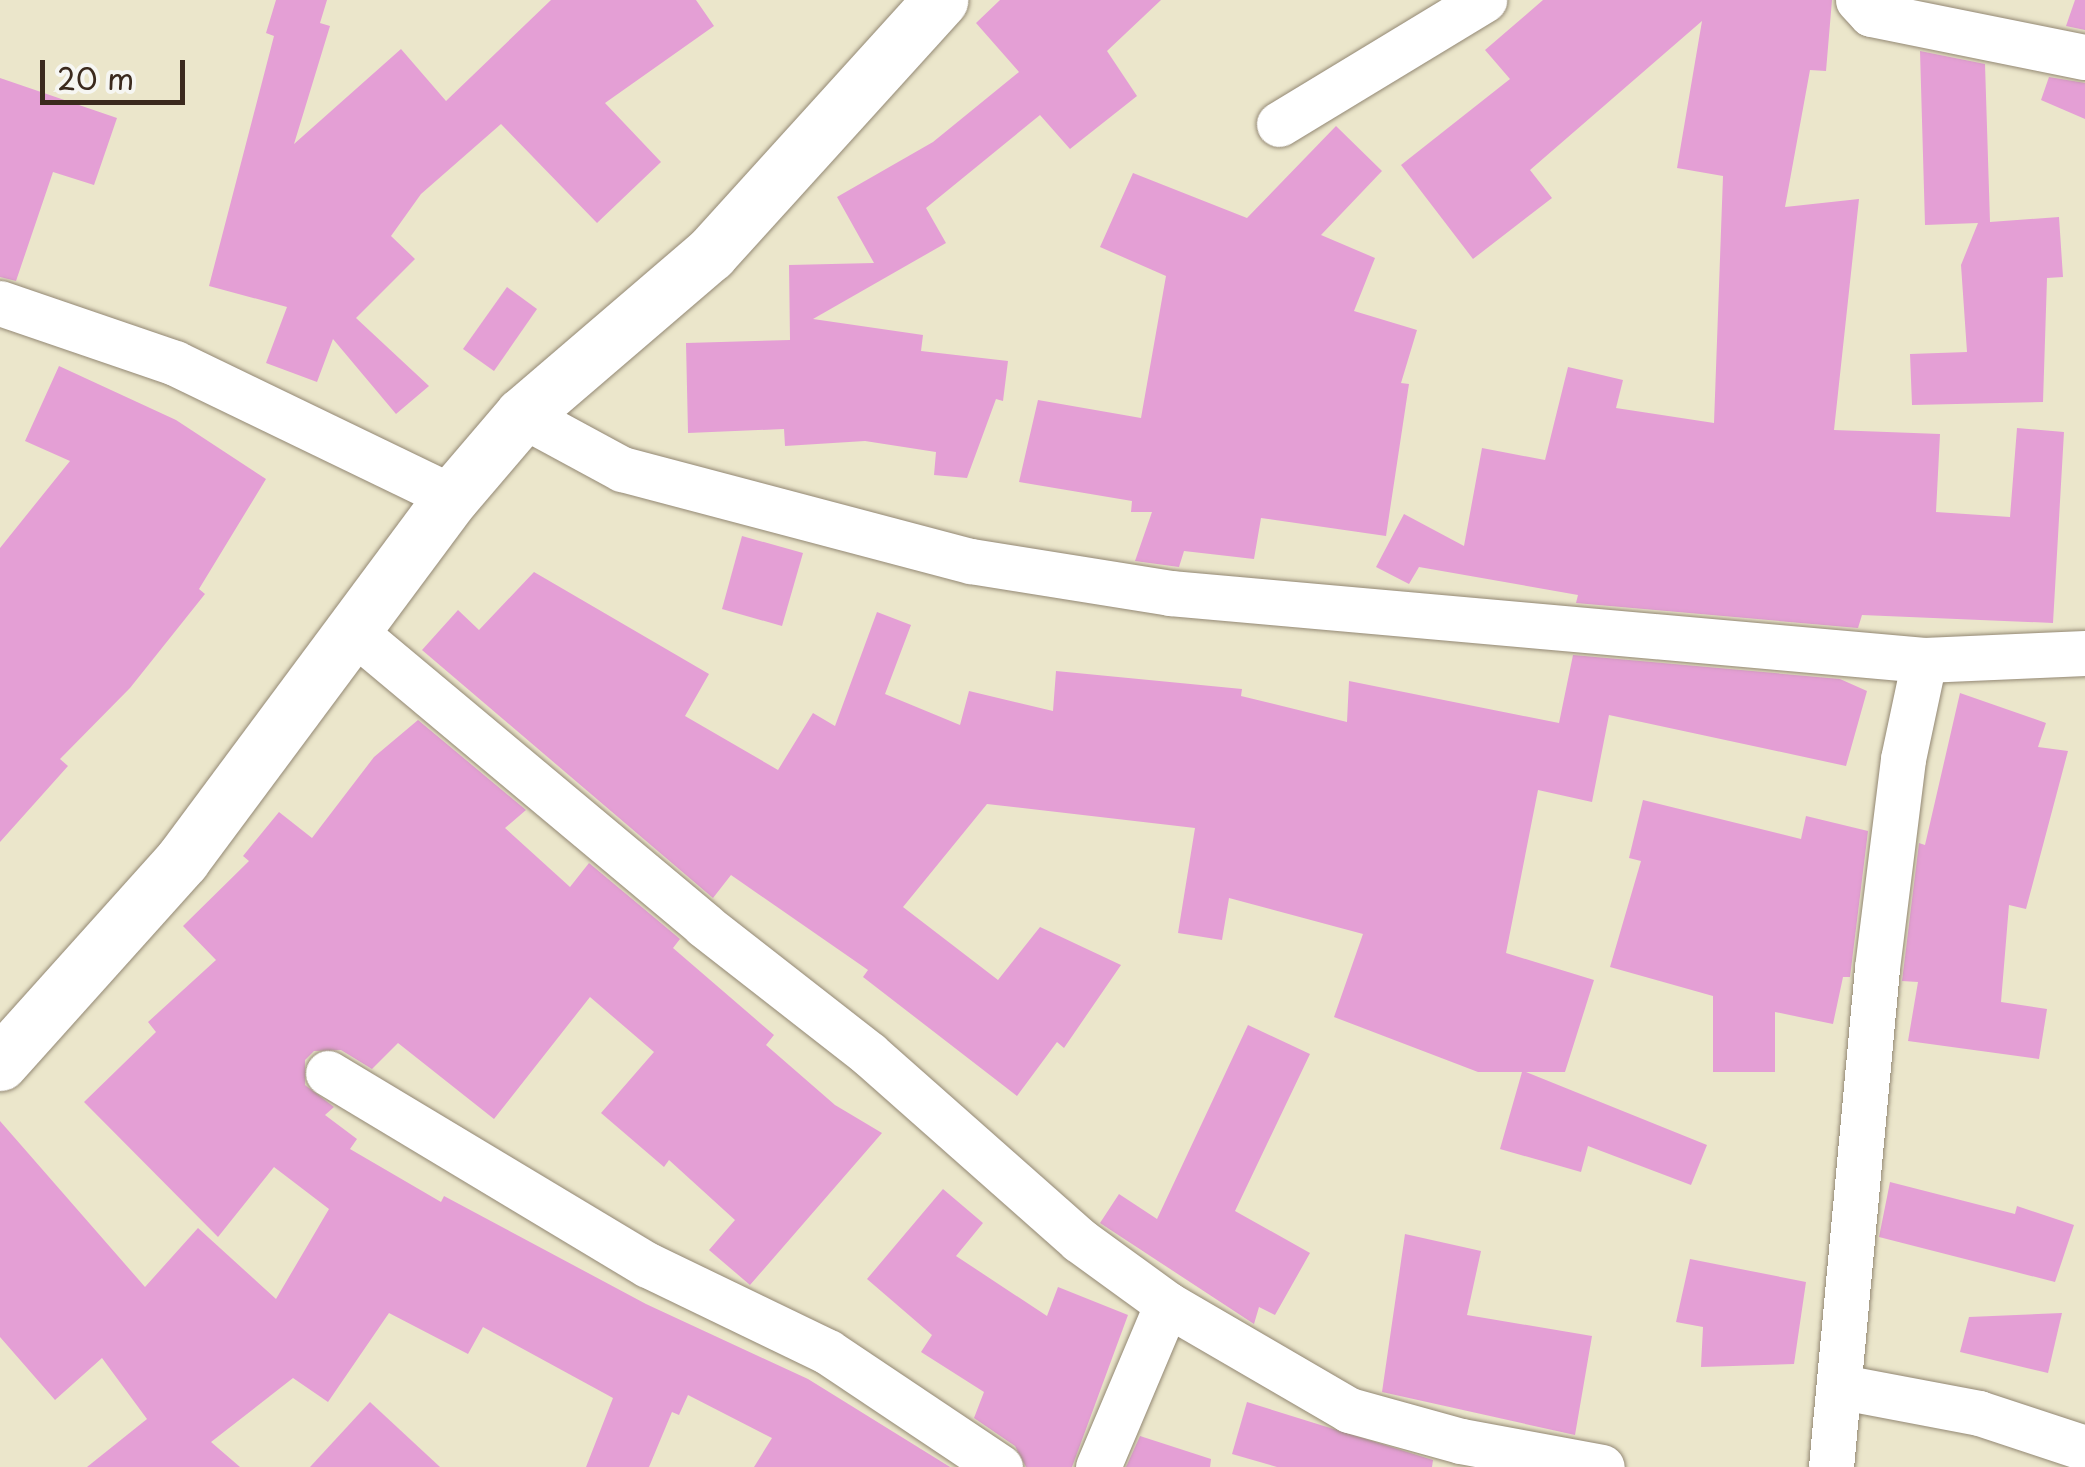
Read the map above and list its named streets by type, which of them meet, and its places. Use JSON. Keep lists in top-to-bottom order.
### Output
{
  "scale_bar": "20 m"
}
